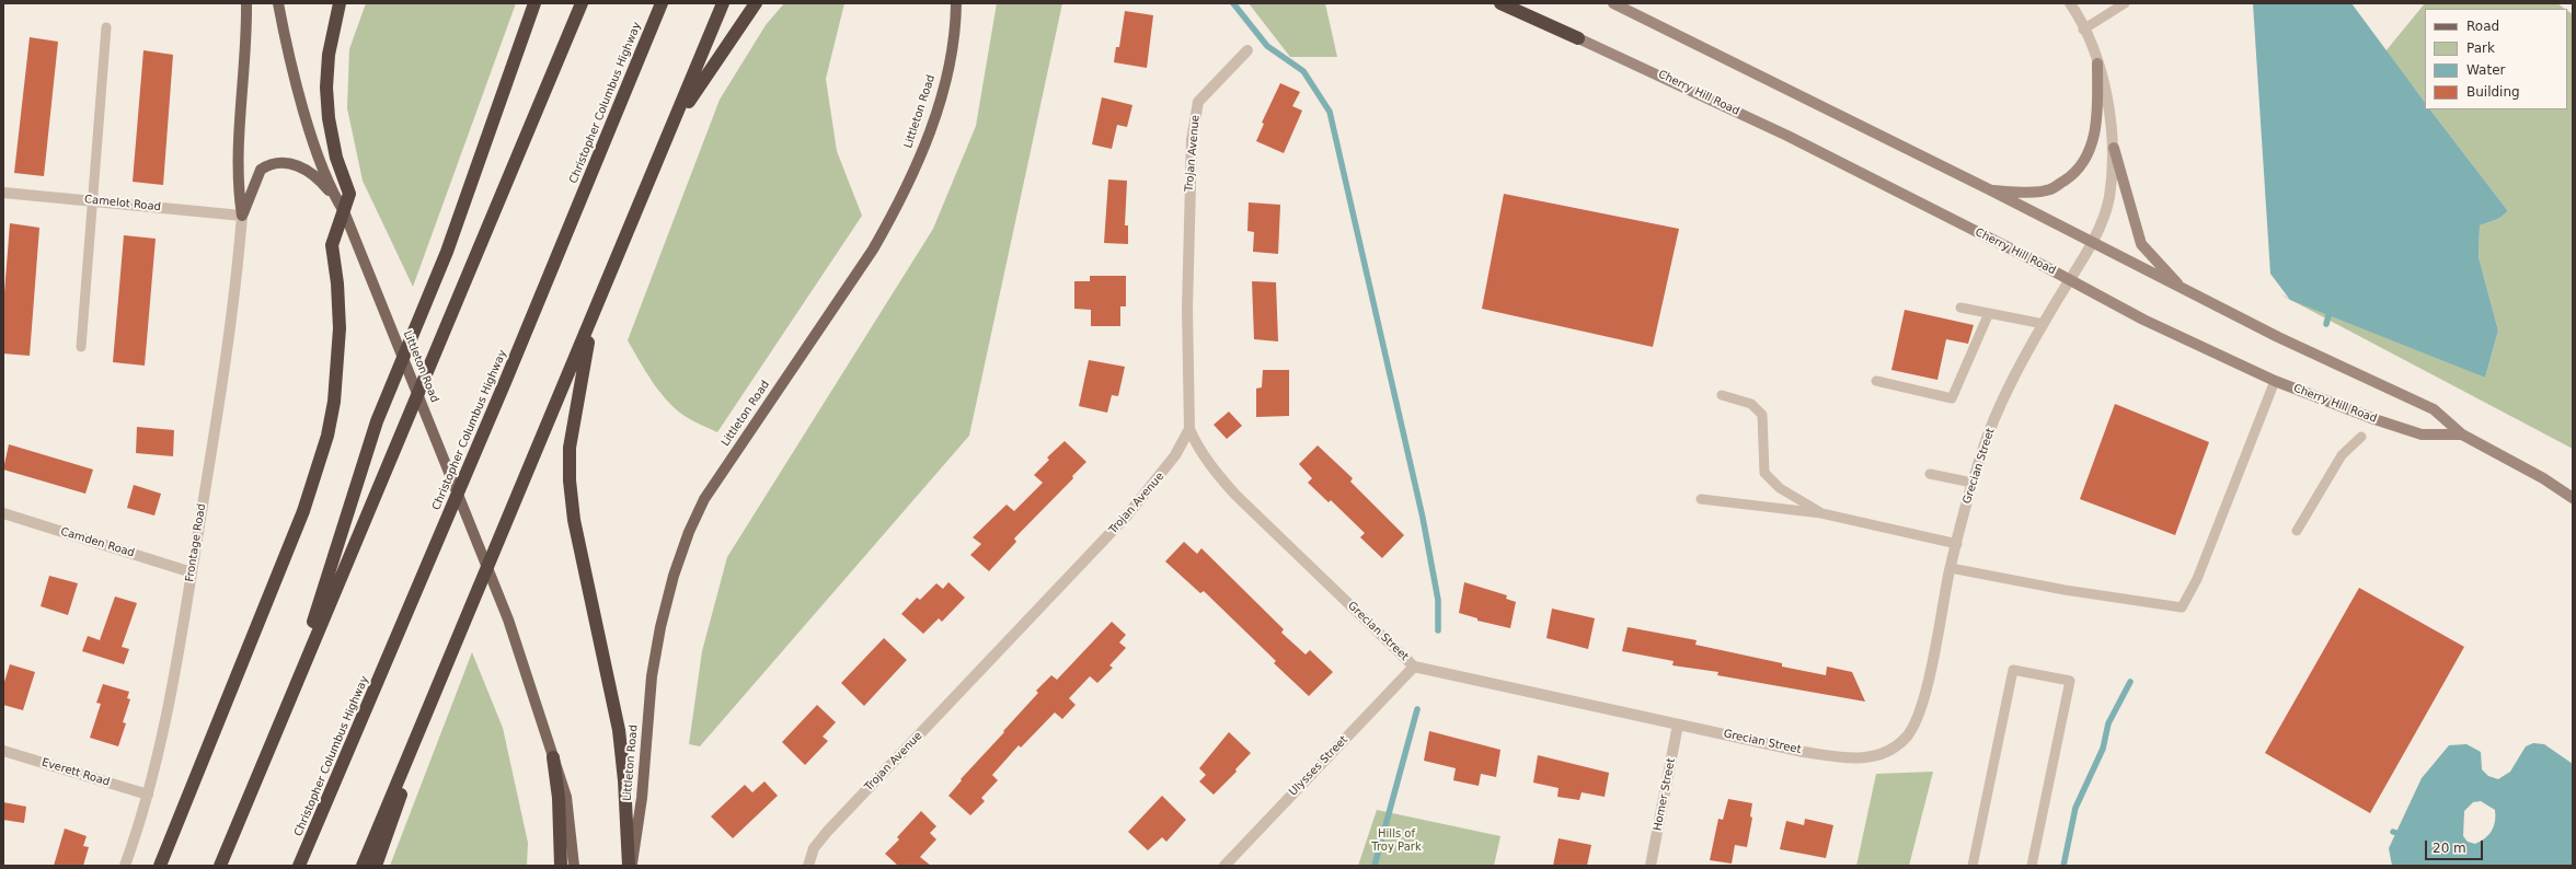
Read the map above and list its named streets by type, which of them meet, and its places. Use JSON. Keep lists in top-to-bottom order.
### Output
{
  "streets": {
    "highway": ["Christopher Columbus Highway"],
    "main road": ["Cherry Hill Road", "Littleton Road"],
    "street": [
      "Trojan Avenue",
      "Camelot Road",
      "Grecian Street",
      "Camden Road",
      "Frontage Road",
      "Ulysses Street",
      "Everett Road",
      "Homer Street"
    ]
  },
  "crossings": [
    ["Cherry Hill Road", "Grecian Street"],
    ["Trojan Avenue", "Grecian Street"],
    ["Camelot Road", "Frontage Road"],
    ["Grecian Street", "Ulysses Street"],
    ["Grecian Street", "Homer Street"],
    ["Camden Road", "Frontage Road"],
    ["Frontage Road", "Everett Road"]
  ],
  "parks": ["Hills of Troy Park"],
  "legend": [
    "Road",
    "Park",
    "Water",
    "Building"
  ],
  "scale_bar": "20 m"
}
